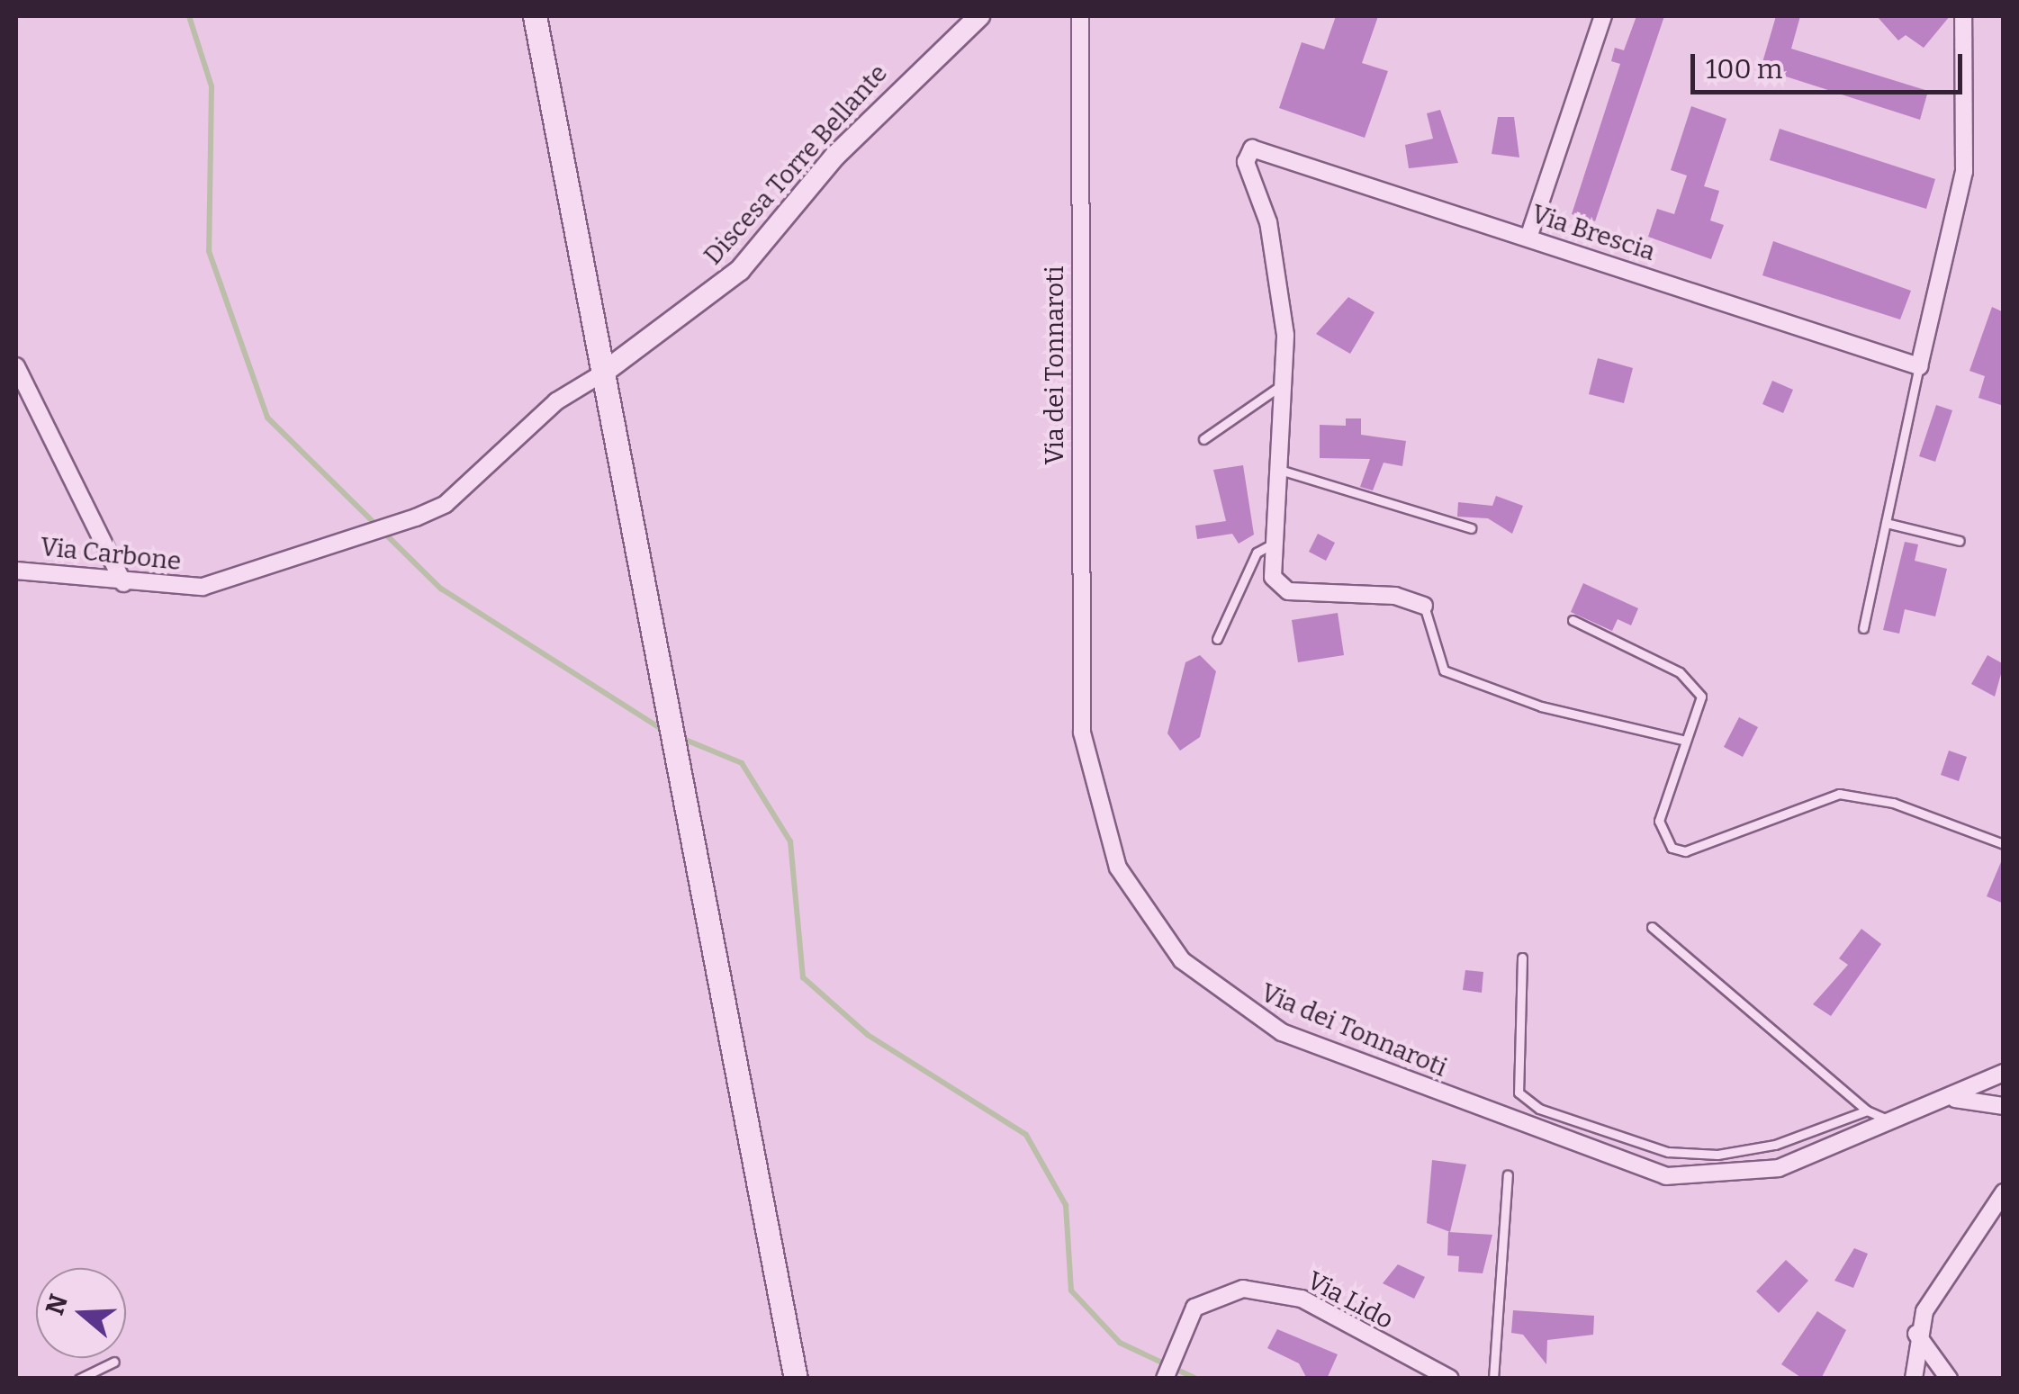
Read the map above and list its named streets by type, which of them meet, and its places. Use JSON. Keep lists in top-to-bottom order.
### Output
{
  "streets": {
    "street": [
      "Discesa Torre Bellante",
      "Via Brescia",
      "Via dei Tonnaroti",
      "Via Carbone",
      "Via Lido"
    ]
  },
  "crossings": [
    ["Discesa Torre Bellante", "Via Carbone"]
  ],
  "scale_bar": "100 m",
  "north": "left"
}
